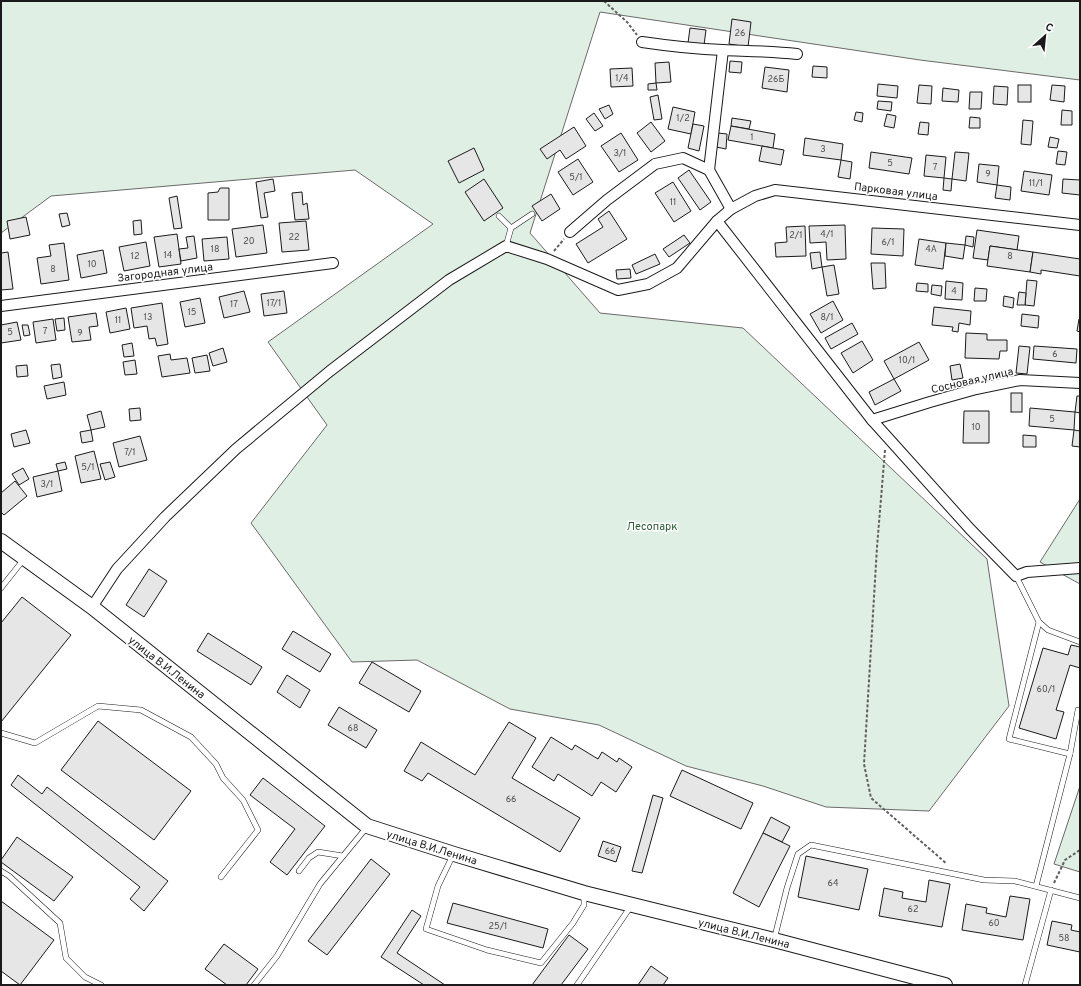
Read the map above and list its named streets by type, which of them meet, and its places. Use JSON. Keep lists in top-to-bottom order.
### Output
{
  "streets": {
    "main road": ["улица В.И.Ленина"],
    "street": ["Парковая улица", "Загородная улица", "Сосновая улица"]
  },
  "parks": ["Лесопарк"],
  "house_numbers": [
    "26",
    "1/4",
    "26Б",
    "1/2",
    "1",
    "3",
    "3/1",
    "5",
    "7",
    "9",
    "5/1",
    "11/1",
    "11",
    "4/1",
    "2/1",
    "22",
    "20",
    "6/1",
    "18",
    "4А",
    "14",
    "12",
    "8",
    "10",
    "8",
    "4",
    "17/1",
    "17",
    "15",
    "13",
    "8/1",
    "11",
    "7",
    "5",
    "9",
    "6",
    "10/1",
    "5",
    "10",
    "7/1",
    "5/1",
    "3/1",
    "60/1",
    "68",
    "66",
    "66",
    "64",
    "62",
    "60",
    "25/1",
    "58"
  ],
  "north": "top right"
}
